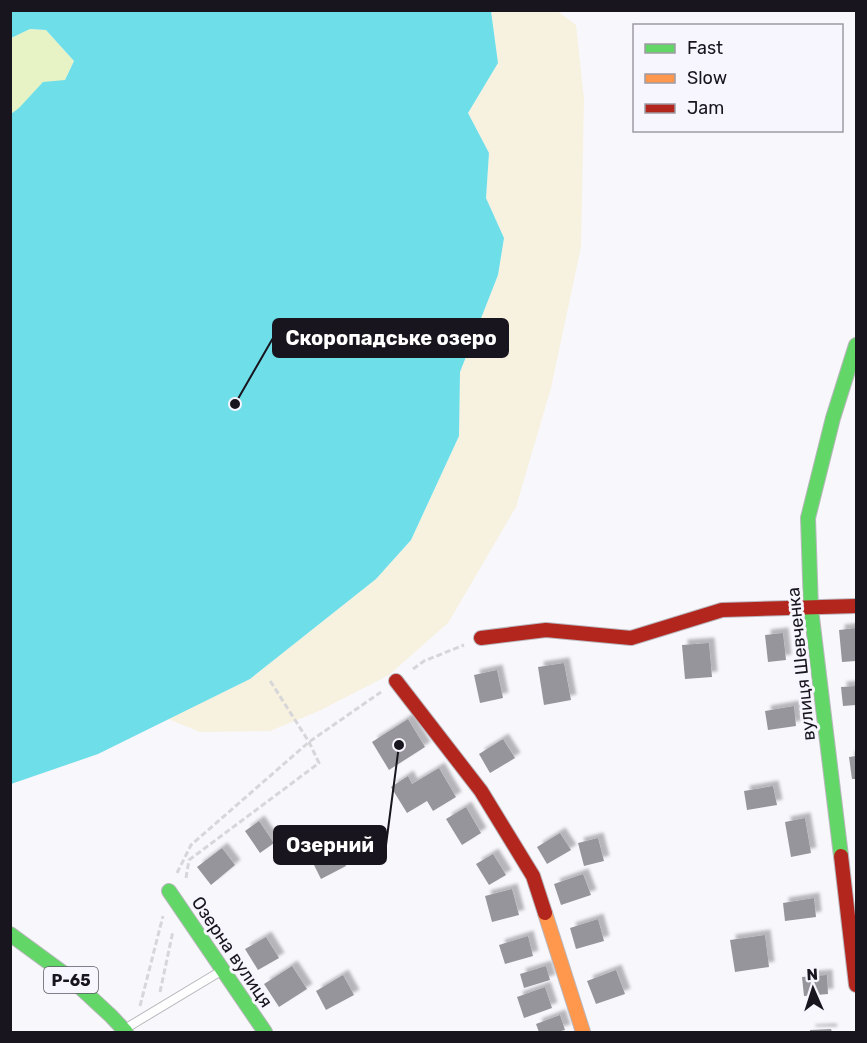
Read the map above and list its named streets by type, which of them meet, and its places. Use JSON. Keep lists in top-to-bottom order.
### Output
{
  "streets": {
    "street": ["вулиця Шевченка", "Озерна вулиця", "Р-65"]
  },
  "places": ["Скоропадське озеро", "Озерний"],
  "legend": ["Fast", "Slow", "Jam"],
  "north": "top"
}
